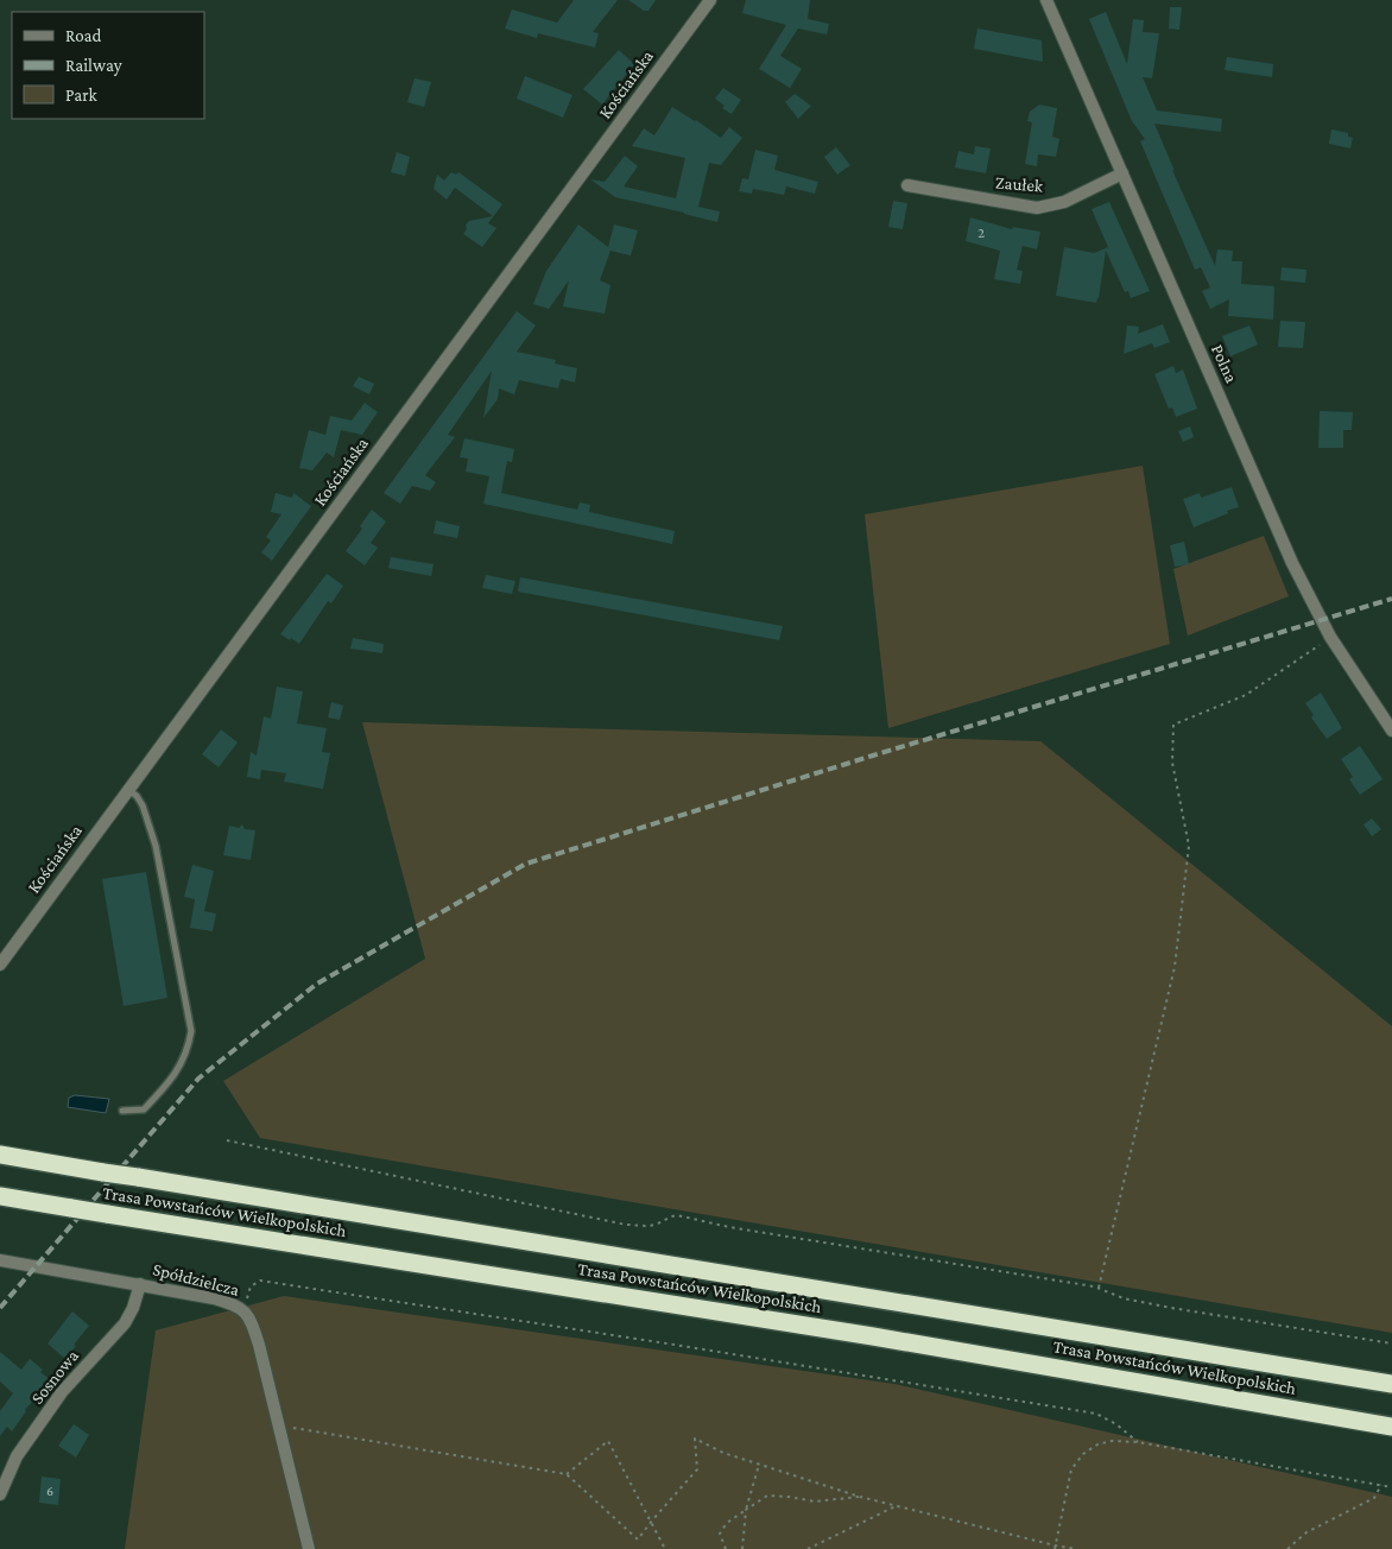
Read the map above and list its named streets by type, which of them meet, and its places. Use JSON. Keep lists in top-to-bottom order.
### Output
{
  "streets": {
    "highway": ["Trasa Powstańców Wielkopolskich"],
    "street": [
      "Kościańska",
      "Zaułek",
      "Polna",
      "Spółdzielcza",
      "Sosnowa"
    ]
  },
  "crossings": [
    ["Zaułek", "Polna"],
    ["Spółdzielcza", "Sosnowa"]
  ],
  "house_numbers": ["2", "6"],
  "legend": ["Road", "Railway", "Park"]
}
